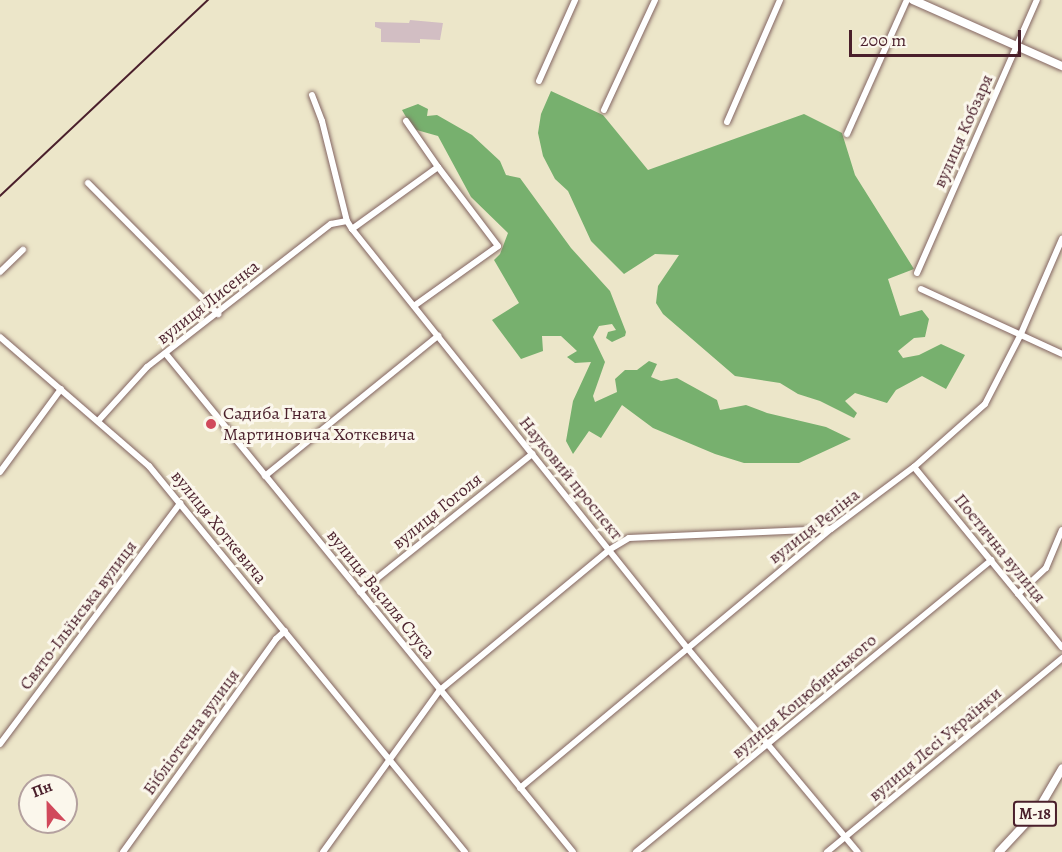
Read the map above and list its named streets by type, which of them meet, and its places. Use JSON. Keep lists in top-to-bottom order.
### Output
{
  "streets": {
    "highway": ["М-18"],
    "street": [
      "вулиця Кобзаря",
      "вулиця Лисенка",
      "Науковий проспект",
      "вулиця Гоголя",
      "вулиця Рєпіна",
      "вулиця Хоткевича",
      "Поетична вулиця",
      "вулиця Василя Стуса",
      "Свято-Ільїнська вулиця",
      "вулиця Коцюбинського",
      "Бібліотечна вулиця",
      "вулиця Лесі Українки"
    ]
  },
  "crossings": [
    ["вулиця Лисенка", "Науковий проспект"],
    ["вулиця Лисенка", "вулиця Хоткевича"],
    ["вулиця Лисенка", "вулиця Василя Стуса"],
    ["Науковий проспект", "вулиця Гоголя"],
    ["Науковий проспект", "вулиця Рєпіна"],
    ["Науковий проспект", "вулиця Коцюбинського"],
    ["Науковий проспект", "вулиця Лесі Українки"],
    ["вулиця Гоголя", "вулиця Василя Стуса"],
    ["вулиця Рєпіна", "Поетична вулиця"],
    ["вулиця Рєпіна", "вулиця Василя Стуса"],
    ["вулиця Хоткевича", "Свято-Ільїнська вулиця"],
    ["вулиця Хоткевича", "Бібліотечна вулиця"],
    ["Поетична вулиця", "вулиця Коцюбинського"]
  ],
  "places": ["Садиба Гната Мартиновича Хоткевича"],
  "scale_bar": "200 m",
  "north": "top"
}
